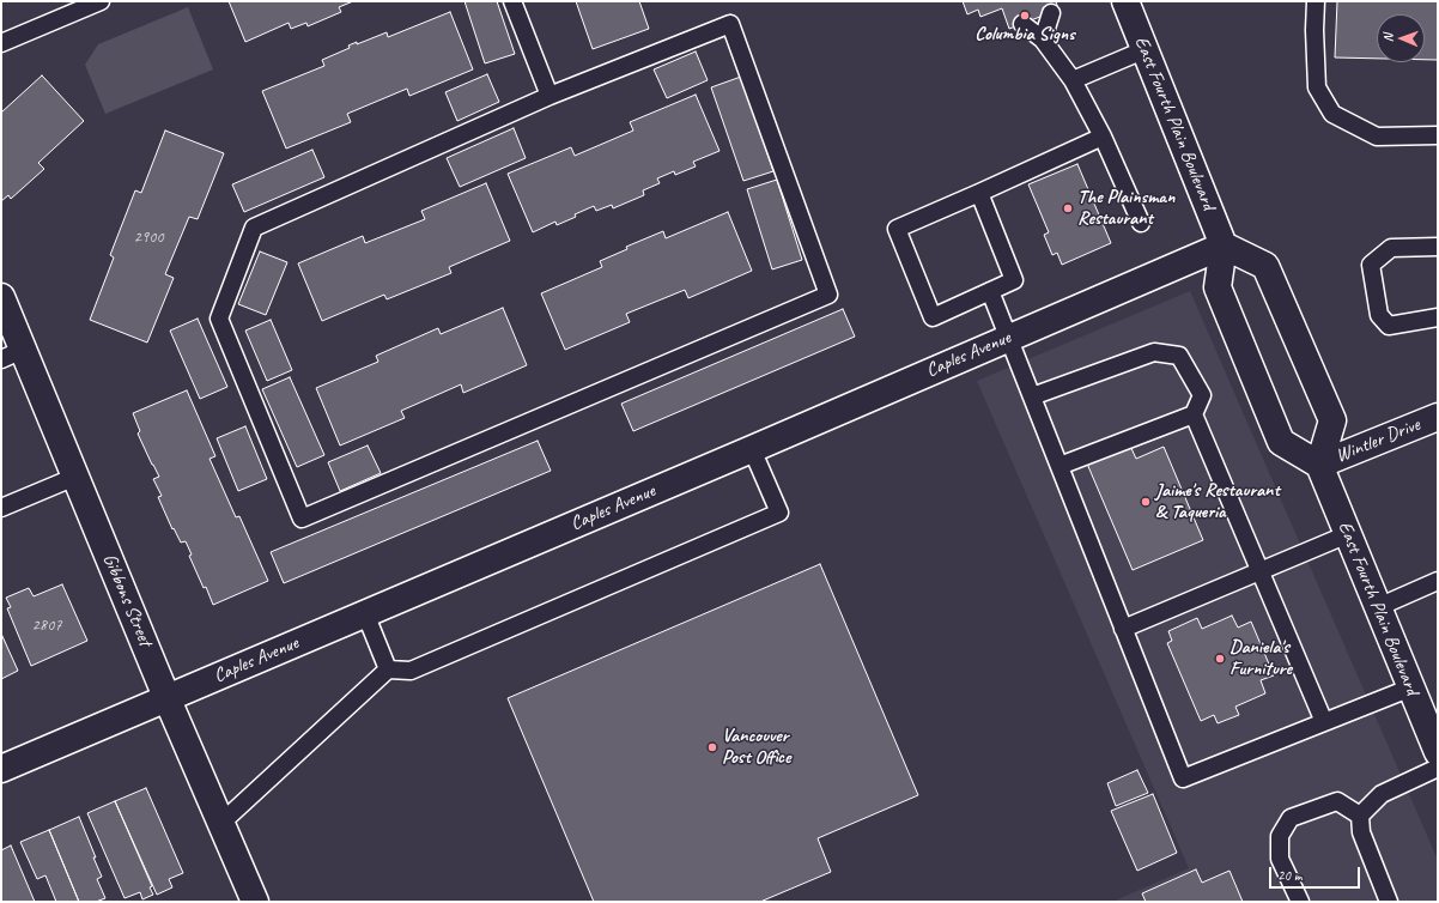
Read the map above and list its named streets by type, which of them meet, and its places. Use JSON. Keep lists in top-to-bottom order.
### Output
{
  "streets": {
    "street": [
      "East Fourth Plain Boulevard",
      "Caples Avenue",
      "Wintler Drive",
      "Gibbons Street"
    ]
  },
  "crossings": [
    ["East Fourth Plain Boulevard", "Caples Avenue"],
    ["East Fourth Plain Boulevard", "Wintler Drive"],
    ["Caples Avenue", "Gibbons Street"]
  ],
  "places": [
    "Columbia Signs",
    "The Plainsman Restaurant",
    "Jaime's Restaurant & Taqueria",
    "Daniela's Furniture",
    "Vancouver Post Office"
  ],
  "house_numbers": ["2900", "2807"],
  "scale_bar": "20 m",
  "north": "left"
}
